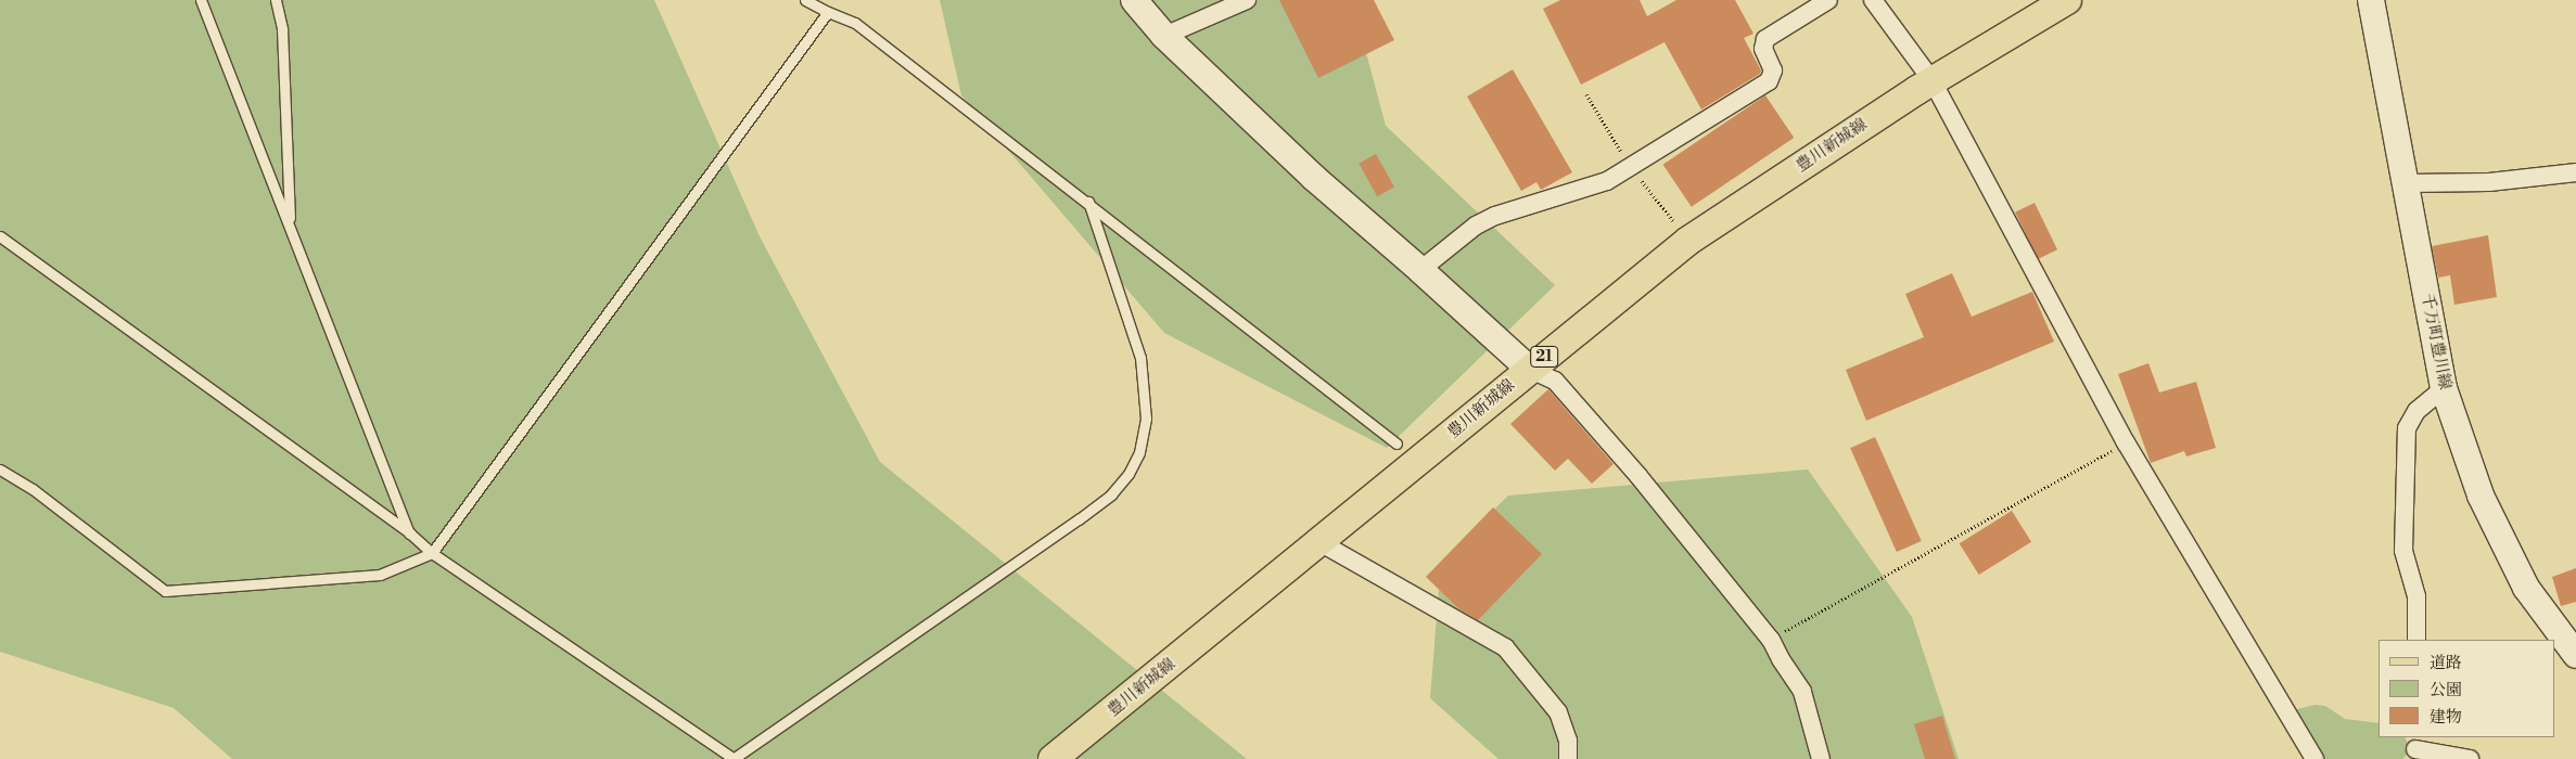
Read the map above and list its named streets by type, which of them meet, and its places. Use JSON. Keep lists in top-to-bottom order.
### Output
{
  "streets": {
    "main road": ["豊川新城線", "千万町豊川線", "21"]
  },
  "legend": ["道路", "公園", "建物"]
}
